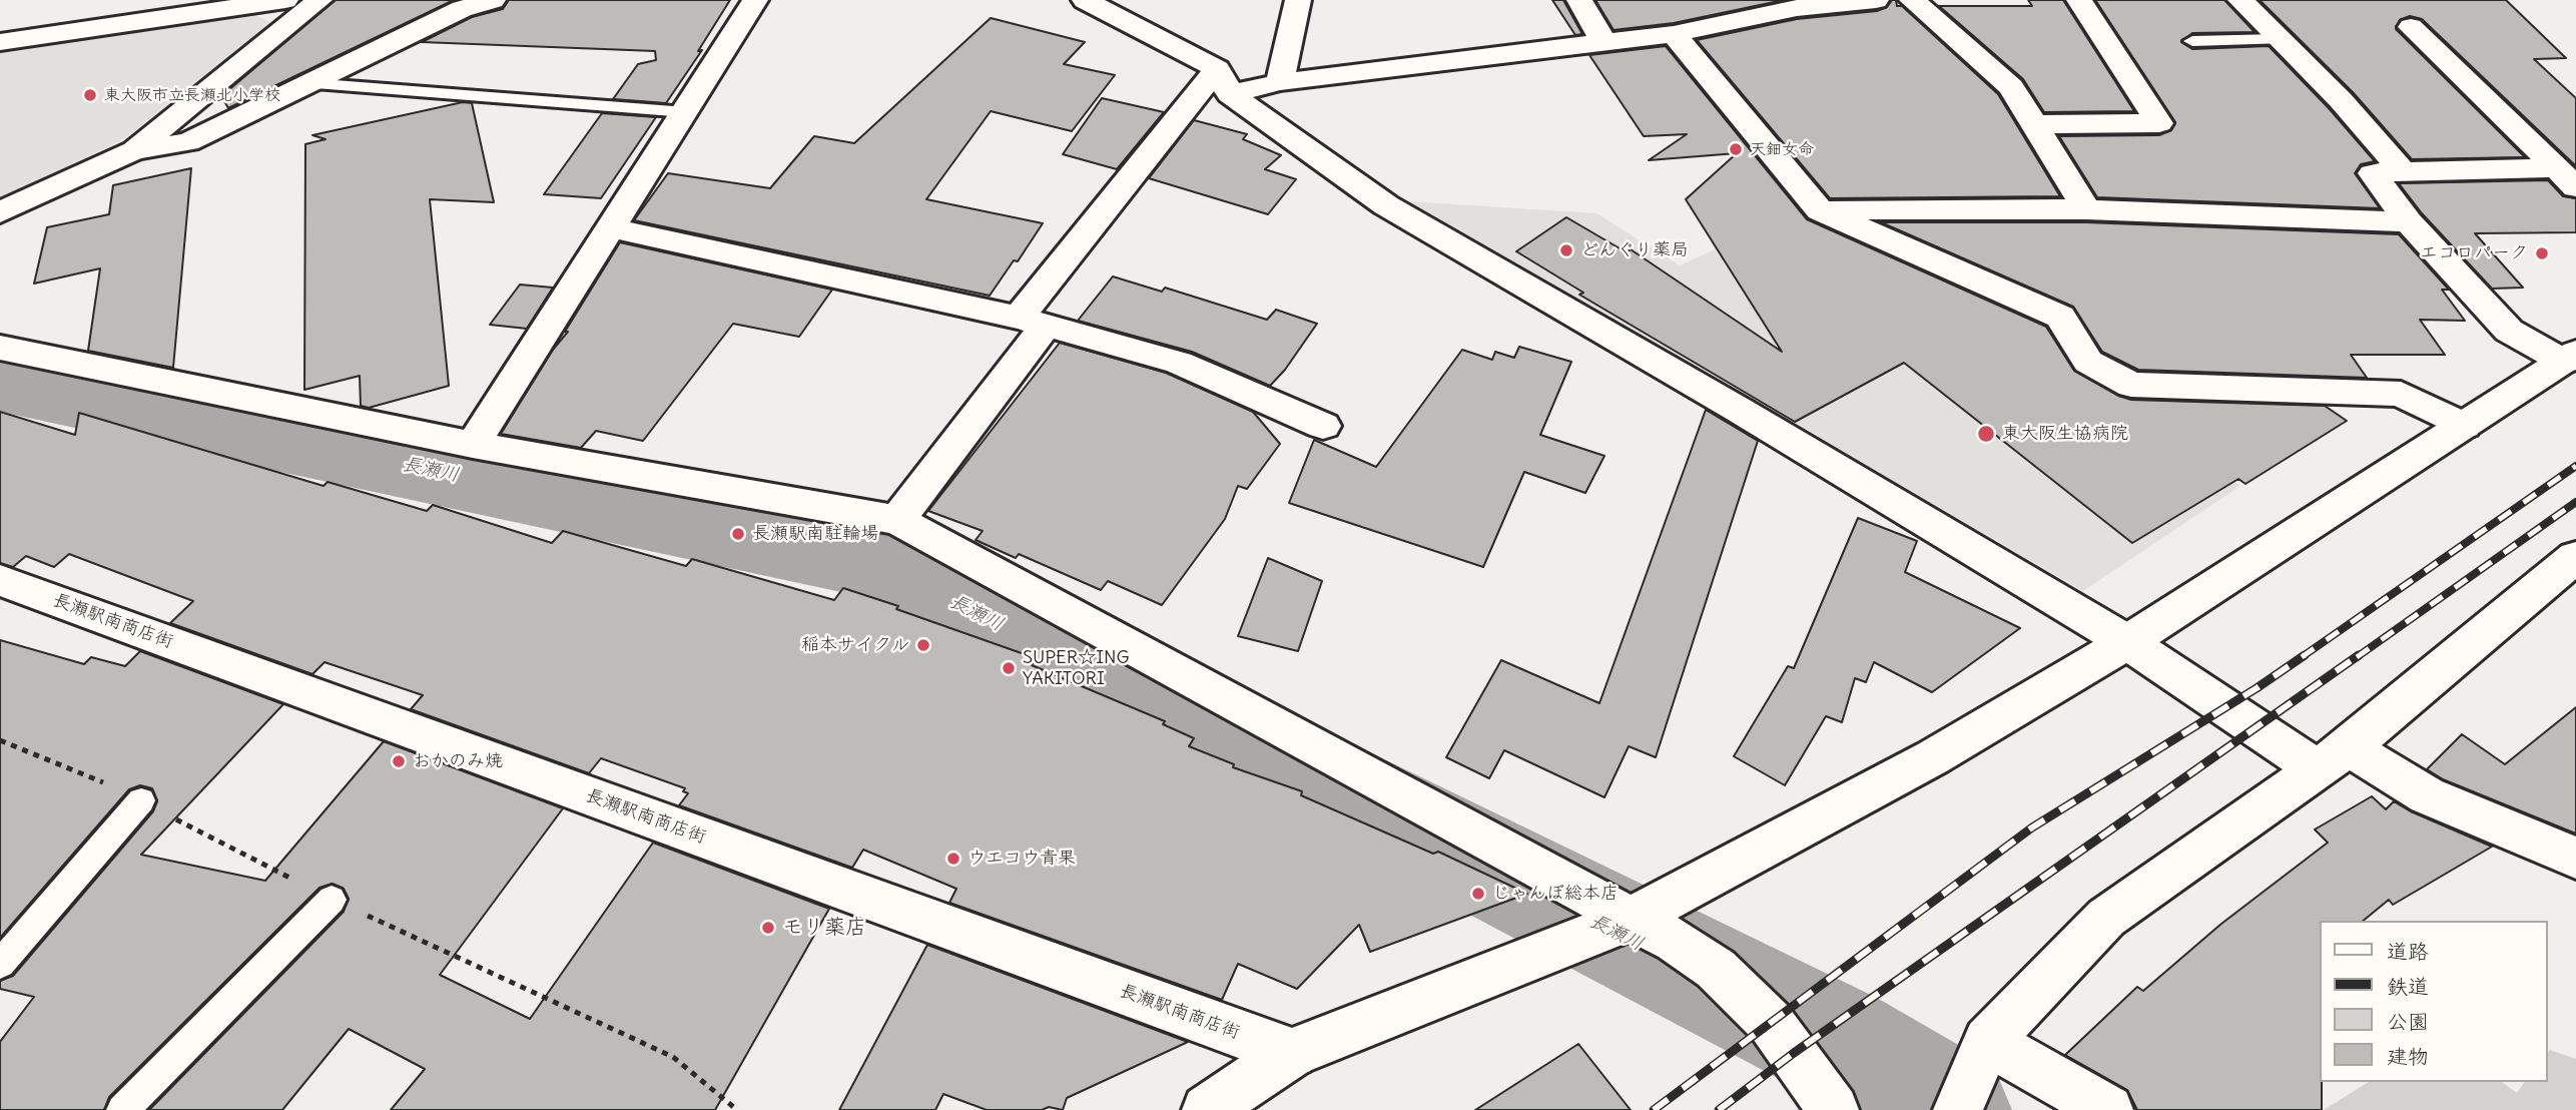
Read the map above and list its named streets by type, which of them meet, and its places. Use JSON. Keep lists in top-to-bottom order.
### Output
{
  "streets": {
    "street": ["長瀬駅南商店街"]
  },
  "water": ["長瀬川"],
  "places": [
    "東大阪市立長瀬北小学校",
    "天鈿女命",
    "どんぐり薬局",
    "エコロパーク",
    "東大阪生協病院",
    "長瀬駅南駐輪場",
    "稲本サイクル",
    "SUPER☆ING YAKITORI",
    "おかのみ焼",
    "ウエコウ青果",
    "じゃんぼ総本店",
    "モリ薬店"
  ],
  "legend": [
    "道路",
    "鉄道",
    "公園",
    "建物"
  ]
}
